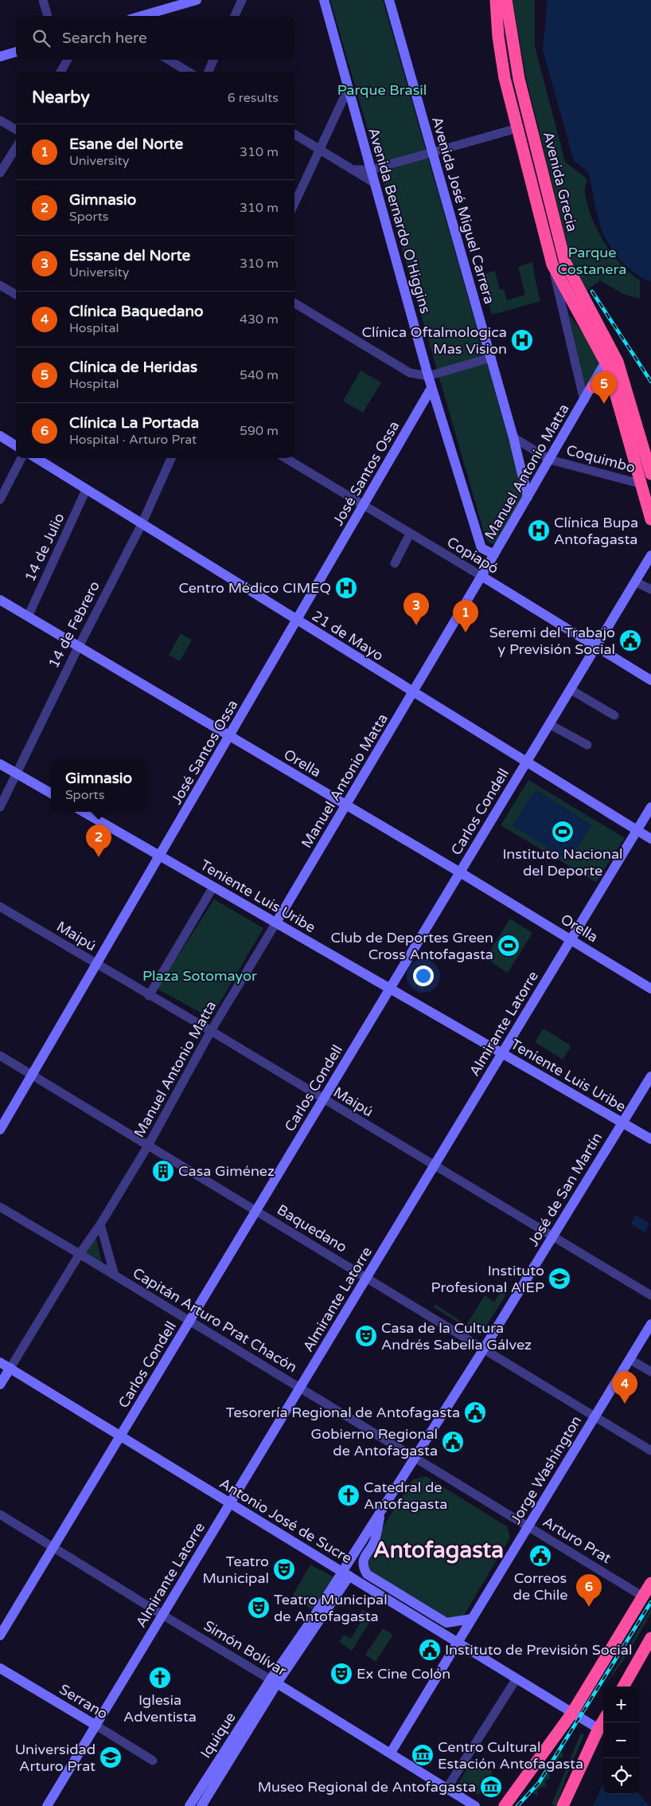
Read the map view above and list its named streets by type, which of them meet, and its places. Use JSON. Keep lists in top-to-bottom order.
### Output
{
  "streets": {
    "highway": ["Avenida Grecia"],
    "street": [
      "Avenida José Miguel Carrera",
      "Avenida Bernardo O'Higgins",
      "Coquimbo",
      "Manuel Antonio Matta",
      "José Santos Ossa",
      "14 de Julio",
      "Copiapó",
      "14 de Febrero",
      "21 de Mayo",
      "Orella",
      "Carlos Condell",
      "Teniente Luis Uribe",
      "Maipú",
      "Almirante Latorre",
      "José de San Martín",
      "Baquedano",
      "Capitán Arturo Prat Chacón",
      "Jorge Washington",
      "Antonio José de Sucre",
      "Arturo Prat",
      "Simón Bolívar",
      "Serrano",
      "Iquique"
    ]
  },
  "crossings": [
    ["Avenida Grecia", "Coquimbo"],
    ["Avenida Grecia", "Manuel Antonio Matta"],
    ["Avenida José Miguel Carrera", "Coquimbo"],
    ["Avenida José Miguel Carrera", "Manuel Antonio Matta"],
    ["Avenida Bernardo O'Higgins", "Manuel Antonio Matta"],
    ["Avenida Bernardo O'Higgins", "José Santos Ossa"],
    ["Coquimbo", "Manuel Antonio Matta"],
    ["Manuel Antonio Matta", "Copiapó"],
    ["Manuel Antonio Matta", "21 de Mayo"],
    ["Manuel Antonio Matta", "Orella"],
    ["Manuel Antonio Matta", "Teniente Luis Uribe"],
    ["Manuel Antonio Matta", "Maipú"],
    ["Manuel Antonio Matta", "Baquedano"],
    ["Manuel Antonio Matta", "Capitán Arturo Prat Chacón"],
    ["Manuel Antonio Matta", "Antonio José de Sucre"],
    ["José Santos Ossa", "Copiapó"],
    ["José Santos Ossa", "21 de Mayo"],
    ["José Santos Ossa", "Orella"],
    ["José Santos Ossa", "Teniente Luis Uribe"],
    ["José Santos Ossa", "Maipú"],
    ["José Santos Ossa", "Baquedano"],
    ["14 de Julio", "21 de Mayo"],
    ["14 de Julio", "Orella"],
    ["Copiapó", "Carlos Condell"],
    ["14 de Febrero", "21 de Mayo"],
    ["14 de Febrero", "Orella"],
    ["21 de Mayo", "Carlos Condell"],
    ["21 de Mayo", "Almirante Latorre"],
    ["Orella", "Carlos Condell"],
    ["Orella", "Almirante Latorre"],
    ["Carlos Condell", "Teniente Luis Uribe"],
    ["Carlos Condell", "Maipú"],
    ["Carlos Condell", "Baquedano"],
    ["Carlos Condell", "Capitán Arturo Prat Chacón"],
    ["Carlos Condell", "Antonio José de Sucre"],
    ["Carlos Condell", "Simón Bolívar"],
    ["Teniente Luis Uribe", "Almirante Latorre"],
    ["Teniente Luis Uribe", "José de San Martín"],
    ["Maipú", "Almirante Latorre"],
    ["Maipú", "José de San Martín"],
    ["Almirante Latorre", "Baquedano"],
    ["Almirante Latorre", "Capitán Arturo Prat Chacón"],
    ["Almirante Latorre", "Antonio José de Sucre"],
    ["Almirante Latorre", "Simón Bolívar"],
    ["Almirante Latorre", "Serrano"],
    ["José de San Martín", "Baquedano"],
    ["José de San Martín", "Capitán Arturo Prat Chacón"],
    ["José de San Martín", "Antonio José de Sucre"],
    ["José de San Martín", "Arturo Prat"],
    ["José de San Martín", "Simón Bolívar"],
    ["José de San Martín", "Iquique"],
    ["Baquedano", "Jorge Washington"],
    ["Capitán Arturo Prat Chacón", "Arturo Prat"],
    ["Jorge Washington", "Antonio José de Sucre"],
    ["Jorge Washington", "Arturo Prat"],
    ["Jorge Washington", "Simón Bolívar"],
    ["Simón Bolívar", "Iquique"]
  ],
  "districts": ["Antofagasta"],
  "parks": ["Parque Brasil", "Parque Costanera", "Plaza Sotomayor"],
  "places": {
    "hospital": ["Clínica Oftalmologica Mas Vision", "Clínica Bupa Antofagasta", "Centro Médico CIMEQ"],
    "public building": [
      "Seremi del Trabajo y Previsión Social",
      "Tesorería Regional de Antofagasta",
      "Gobierno Regional de Antofagasta",
      "Correos de Chile",
      "Instituto de Previsión Social"
    ],
    "sports": ["Instituto Nacional del Deporte", "Club de Deportes Green Cross Antofagasta"],
    "building": ["Casa Giménez"],
    "school or university": ["Instituto Profesional AIEP", "Universidad Arturo Prat"],
    "theatre": [
      "Casa de la Cultura Andrés Sabella Gálvez",
      "Teatro Municipal",
      "Teatro Municipal de Antofagasta",
      "Ex Cine Colón"
    ],
    "church": ["Catedral de Antofagasta", "Iglesia Adventista"],
    "museum": ["Centro Cultural Estación Antofagasta", "Museo Regional de Antofagasta"]
  },
  "page": {
    "search": "Search here",
    "heading": ["Nearby", "6 results"],
    "list": [
      {
        "mark": "1",
        "name": "Esane del Norte",
        "note": "University",
        "value": "310 m"
      },
      {
        "mark": "2",
        "name": "Gimnasio",
        "note": "Sports",
        "value": "310 m"
      },
      {
        "mark": "3",
        "name": "Essane del Norte",
        "note": "University",
        "value": "310 m"
      },
      {
        "mark": "4",
        "name": "Clínica Baquedano",
        "note": "Hospital",
        "value": "430 m"
      },
      {
        "mark": "5",
        "name": "Clínica de Heridas",
        "note": "Hospital",
        "value": "540 m"
      },
      {
        "mark": "6",
        "name": "Clínica La Portada",
        "note": "Hospital · Arturo Prat",
        "value": "590 m"
      }
    ],
    "pins": [
      "5",
      "3",
      "1",
      "2",
      "4",
      "6"
    ],
    "popup": ["Gimnasio", "Sports"],
    "map_buttons": ["+", "−"]
  }
}
